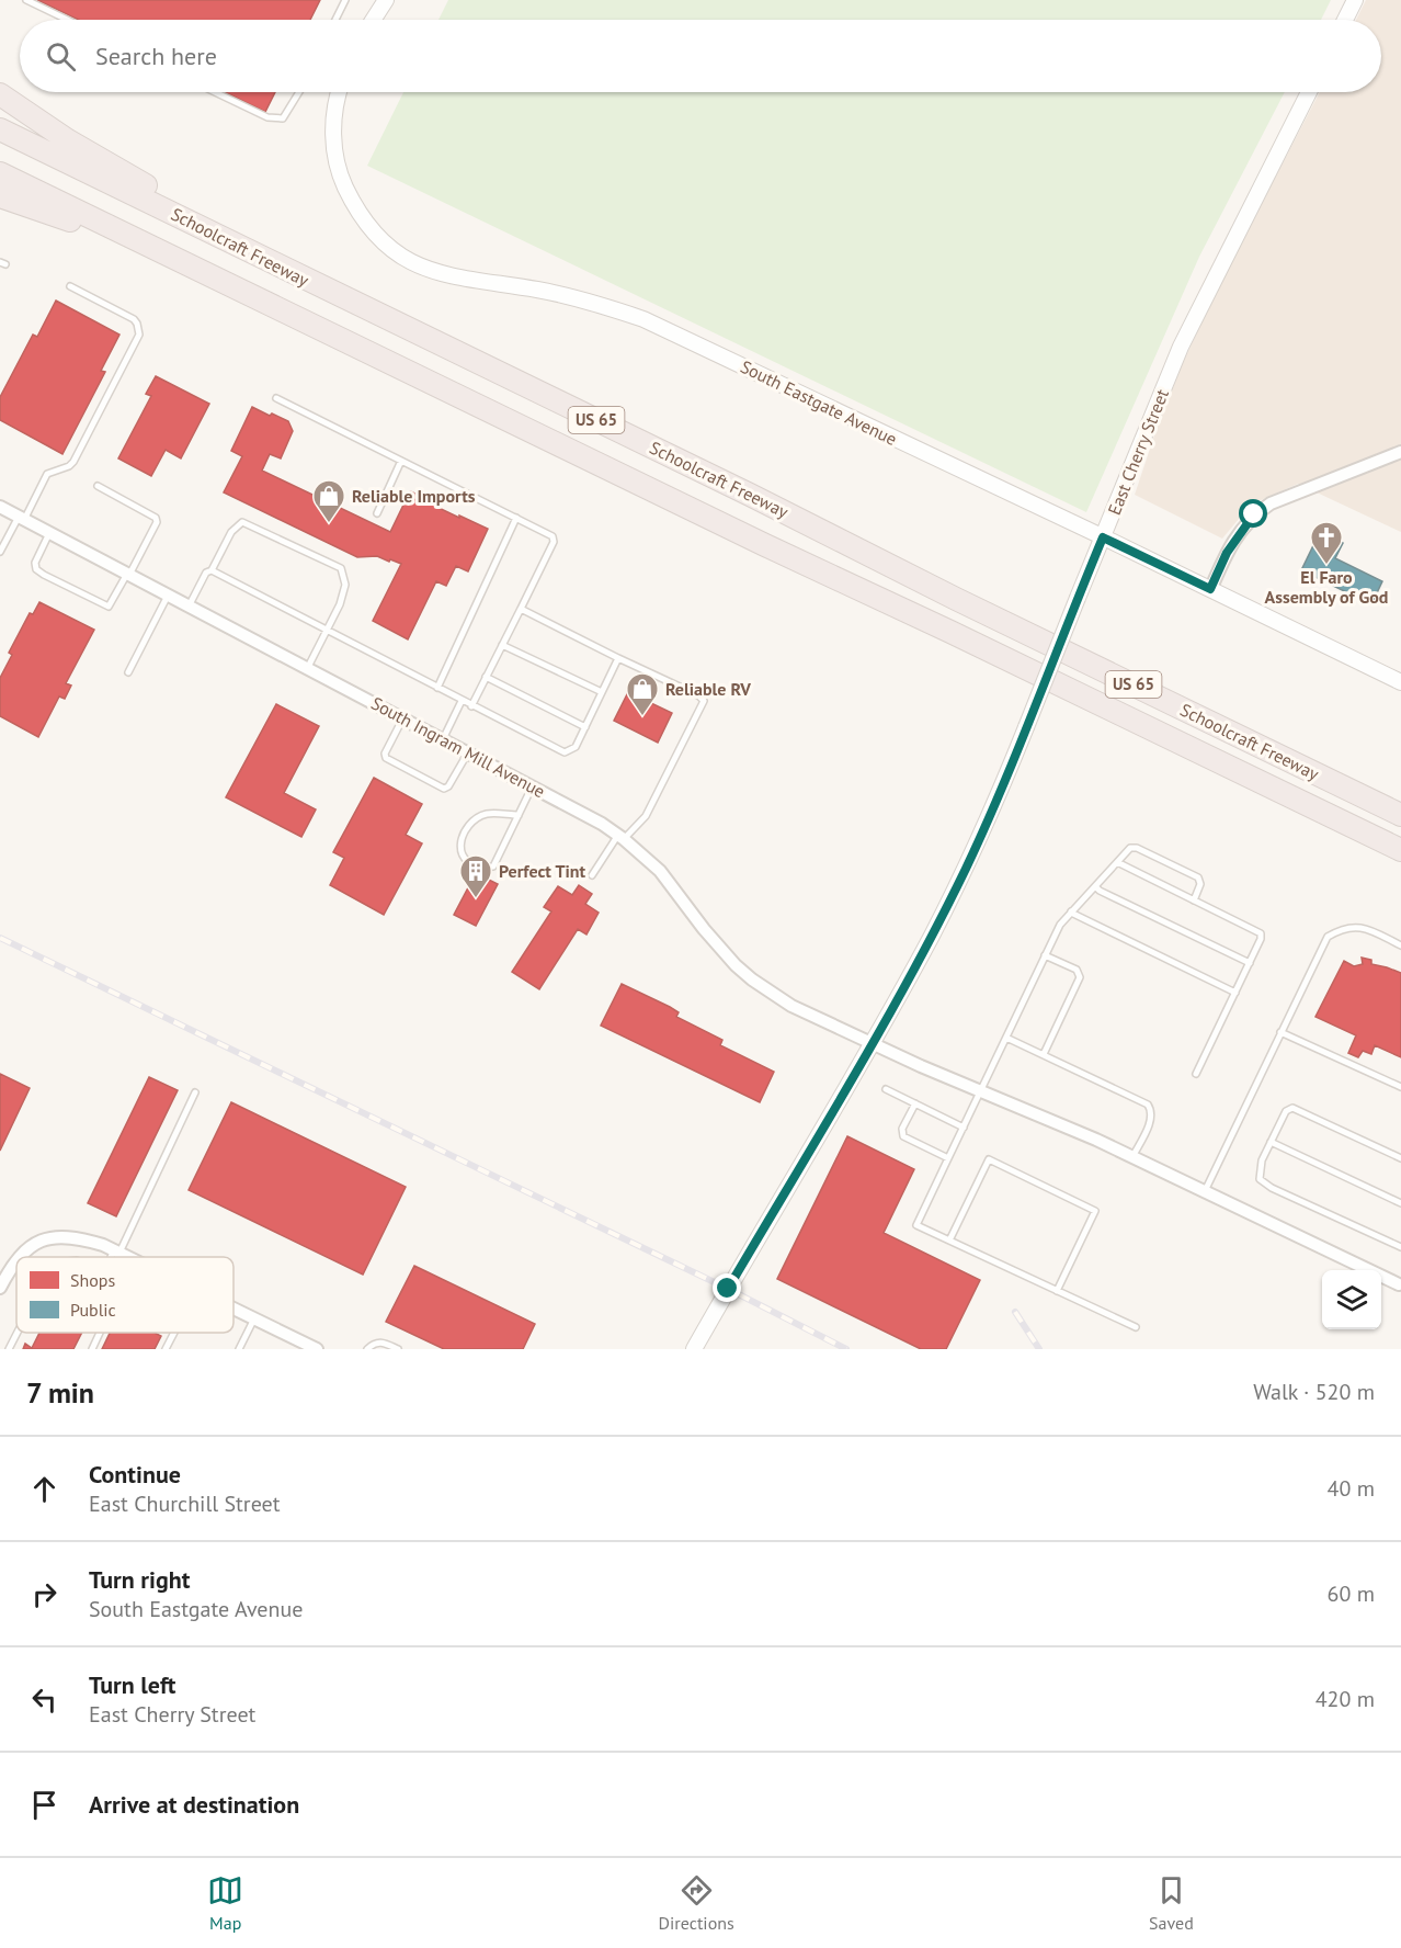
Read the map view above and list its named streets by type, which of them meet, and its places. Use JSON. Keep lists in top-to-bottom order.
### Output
{
  "streets": {
    "highway": ["Schoolcraft Freeway", "US 65"],
    "street": ["South Eastgate Avenue", "East Cherry Street", "South Ingram Mill Avenue"]
  },
  "crossings": [
    ["South Eastgate Avenue", "East Cherry Street"],
    ["East Cherry Street", "South Ingram Mill Avenue"]
  ],
  "places": {
    "shop": ["Reliable Imports", "Reliable RV"],
    "church": ["El Faro Assembly of God"],
    "building": ["Perfect Tint"]
  },
  "legend": ["Shops", "Public"],
  "page": {
    "search": "Search here",
    "heading": ["7 min", "Walk · 520 m"],
    "list": [
      ["Continue", "East Churchill Street", "40 m"],
      ["Turn right", "South Eastgate Avenue", "60 m"],
      ["Turn left", "East Cherry Street", "420 m"],
      "Arrive at destination"
    ],
    "nav": ["Map", "Directions", "Saved"]
  }
}
